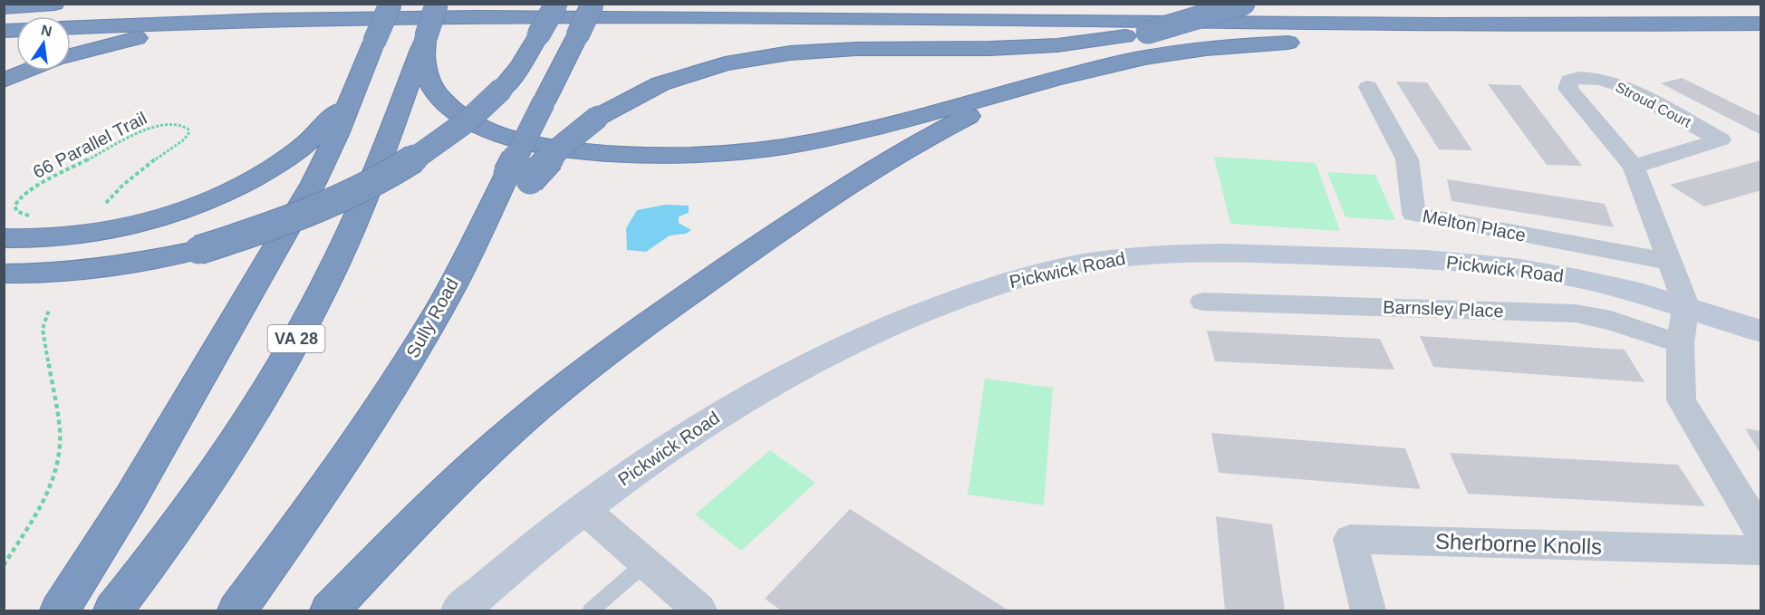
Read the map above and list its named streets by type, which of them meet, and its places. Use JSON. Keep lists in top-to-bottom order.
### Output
{
  "streets": {
    "highway": ["Sully Road", "VA 28"],
    "street": [
      "Stroud Court",
      "Melton Place",
      "Pickwick Road",
      "Barnsley Place",
      "Sherborne Knolls"
    ],
    "path": ["66 Parallel Trail"]
  },
  "crossings": [
    ["Stroud Court", "Melton Place"],
    ["Stroud Court", "Pickwick Road"]
  ],
  "north": "top"
}
